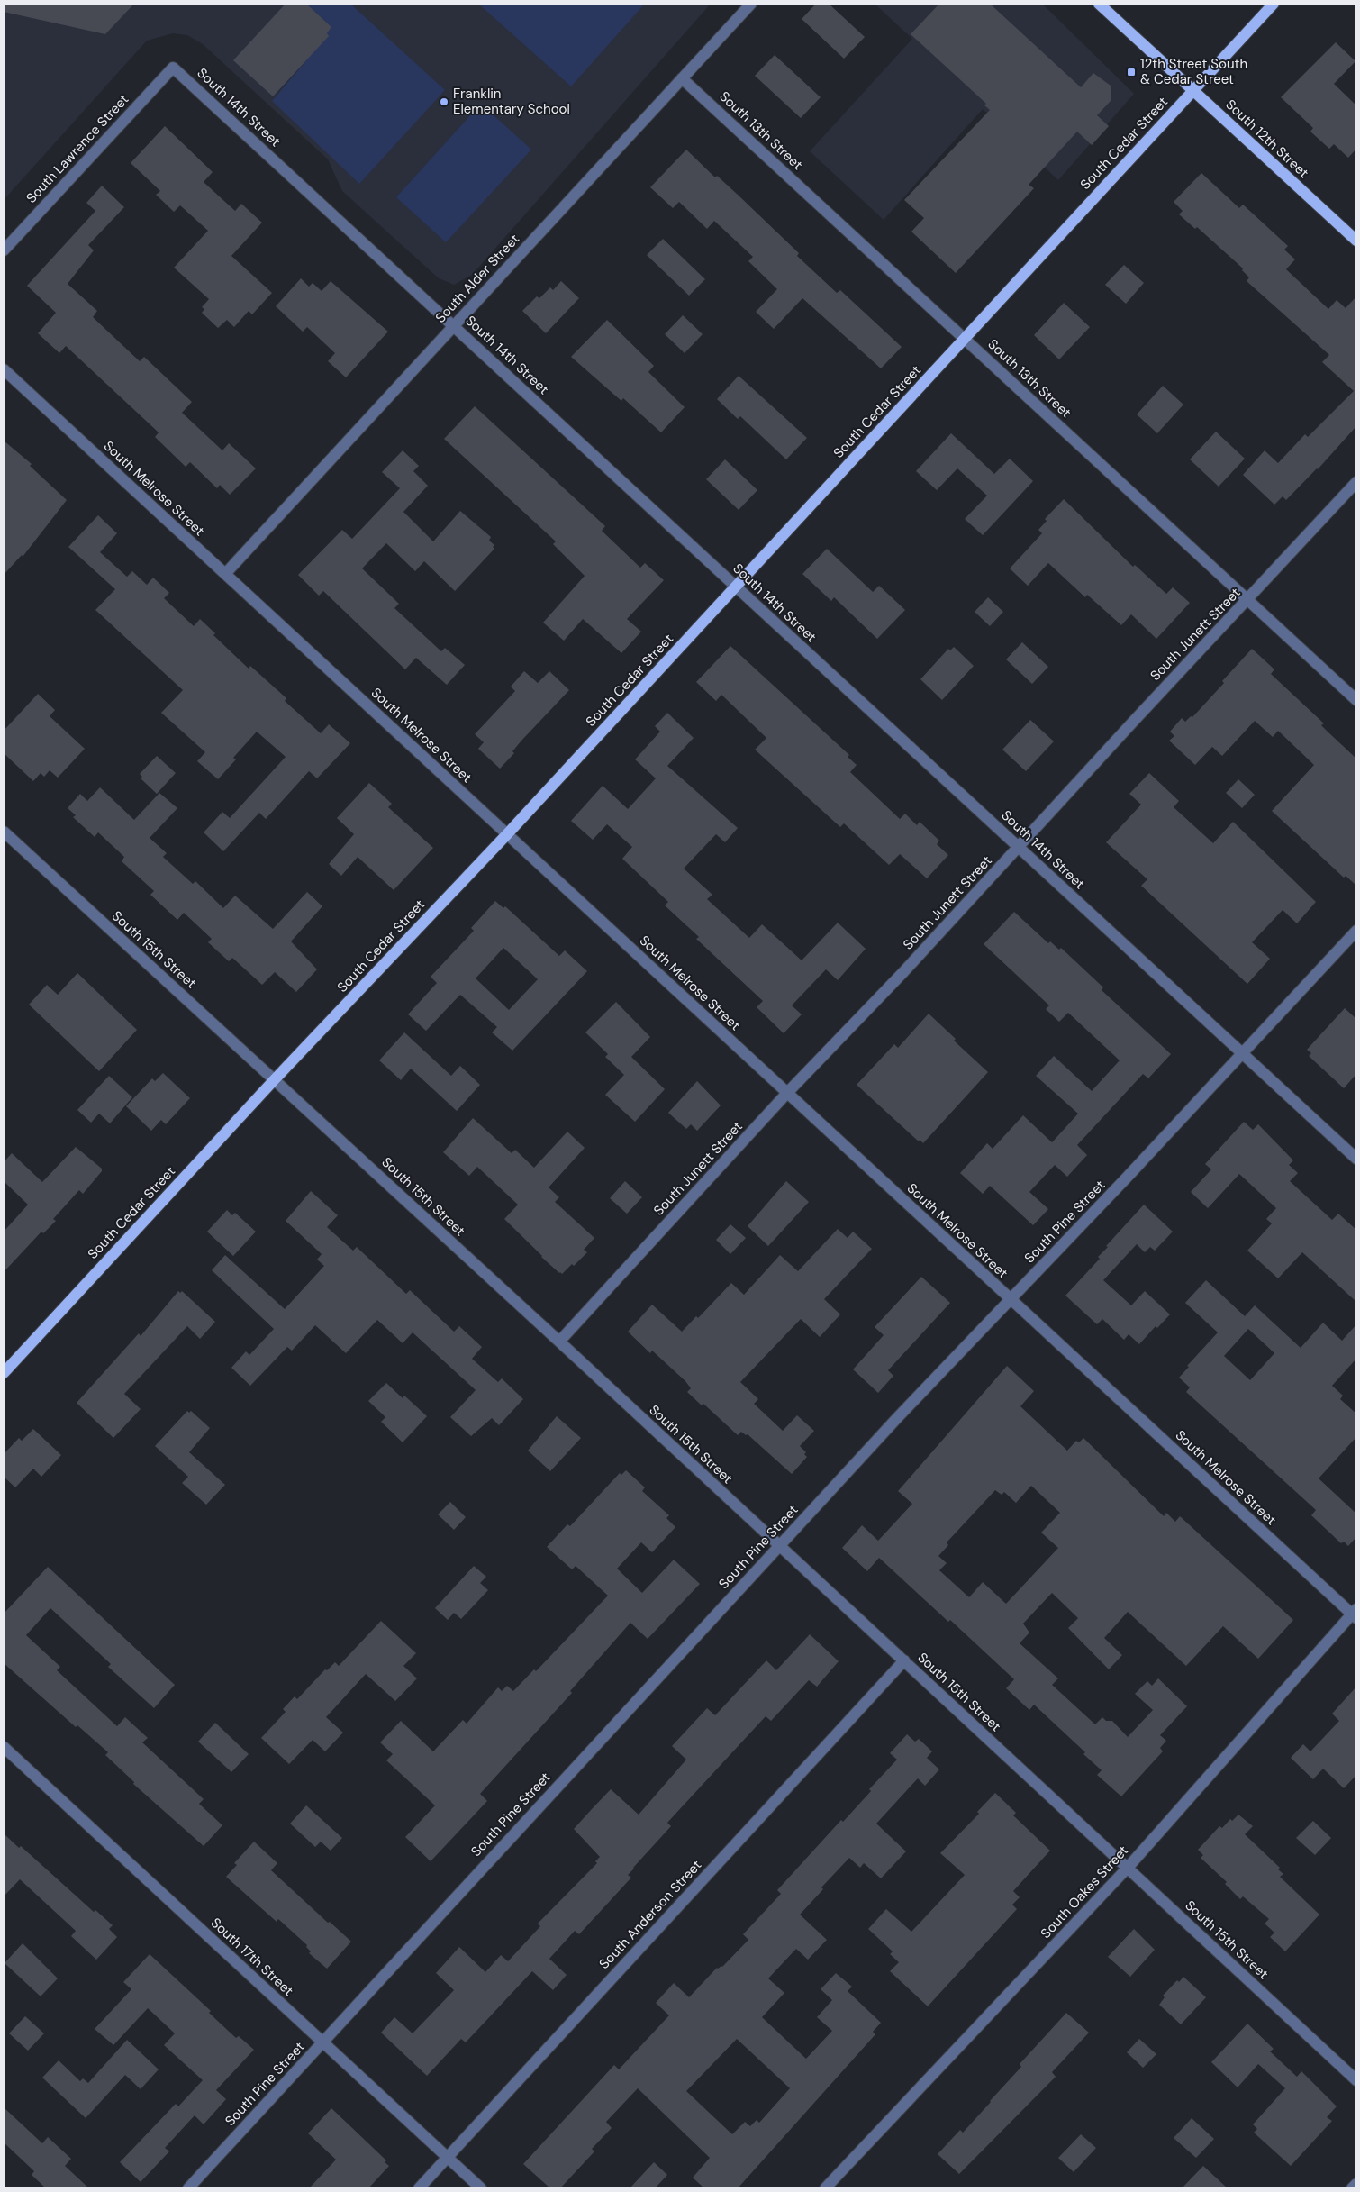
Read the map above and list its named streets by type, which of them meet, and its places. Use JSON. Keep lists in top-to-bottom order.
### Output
{
  "streets": {
    "main road": ["South 12th Street", "South Cedar Street"],
    "street": [
      "South 14th Street",
      "South 13th Street",
      "South Lawrence Street",
      "South Alder Street",
      "South Melrose Street",
      "South Junett Street",
      "South 15th Street",
      "South Pine Street",
      "South Oakes Street",
      "South Anderson Street",
      "South 17th Street"
    ]
  },
  "crossings": [
    ["South 14th Street", "South Cedar Street"],
    ["South 14th Street", "South Lawrence Street"],
    ["South 14th Street", "South Alder Street"],
    ["South 14th Street", "South Junett Street"],
    ["South 14th Street", "South Pine Street"],
    ["South 13th Street", "South Cedar Street"],
    ["South 13th Street", "South Alder Street"],
    ["South 13th Street", "South Junett Street"],
    ["South 12th Street", "South Cedar Street"],
    ["South Cedar Street", "South Melrose Street"],
    ["South Cedar Street", "South 15th Street"],
    ["South Alder Street", "South Melrose Street"],
    ["South Melrose Street", "South Junett Street"],
    ["South Melrose Street", "South Pine Street"],
    ["South Melrose Street", "South Oakes Street"],
    ["South Junett Street", "South 15th Street"],
    ["South 15th Street", "South Pine Street"],
    ["South 15th Street", "South Oakes Street"],
    ["South 15th Street", "South Anderson Street"],
    ["South Pine Street", "South 17th Street"],
    ["South Anderson Street", "South 17th Street"]
  ],
  "places": {
    "transit": ["12th Street South & Cedar Street"],
    "other": ["Franklin Elementary School"]
  }
}
